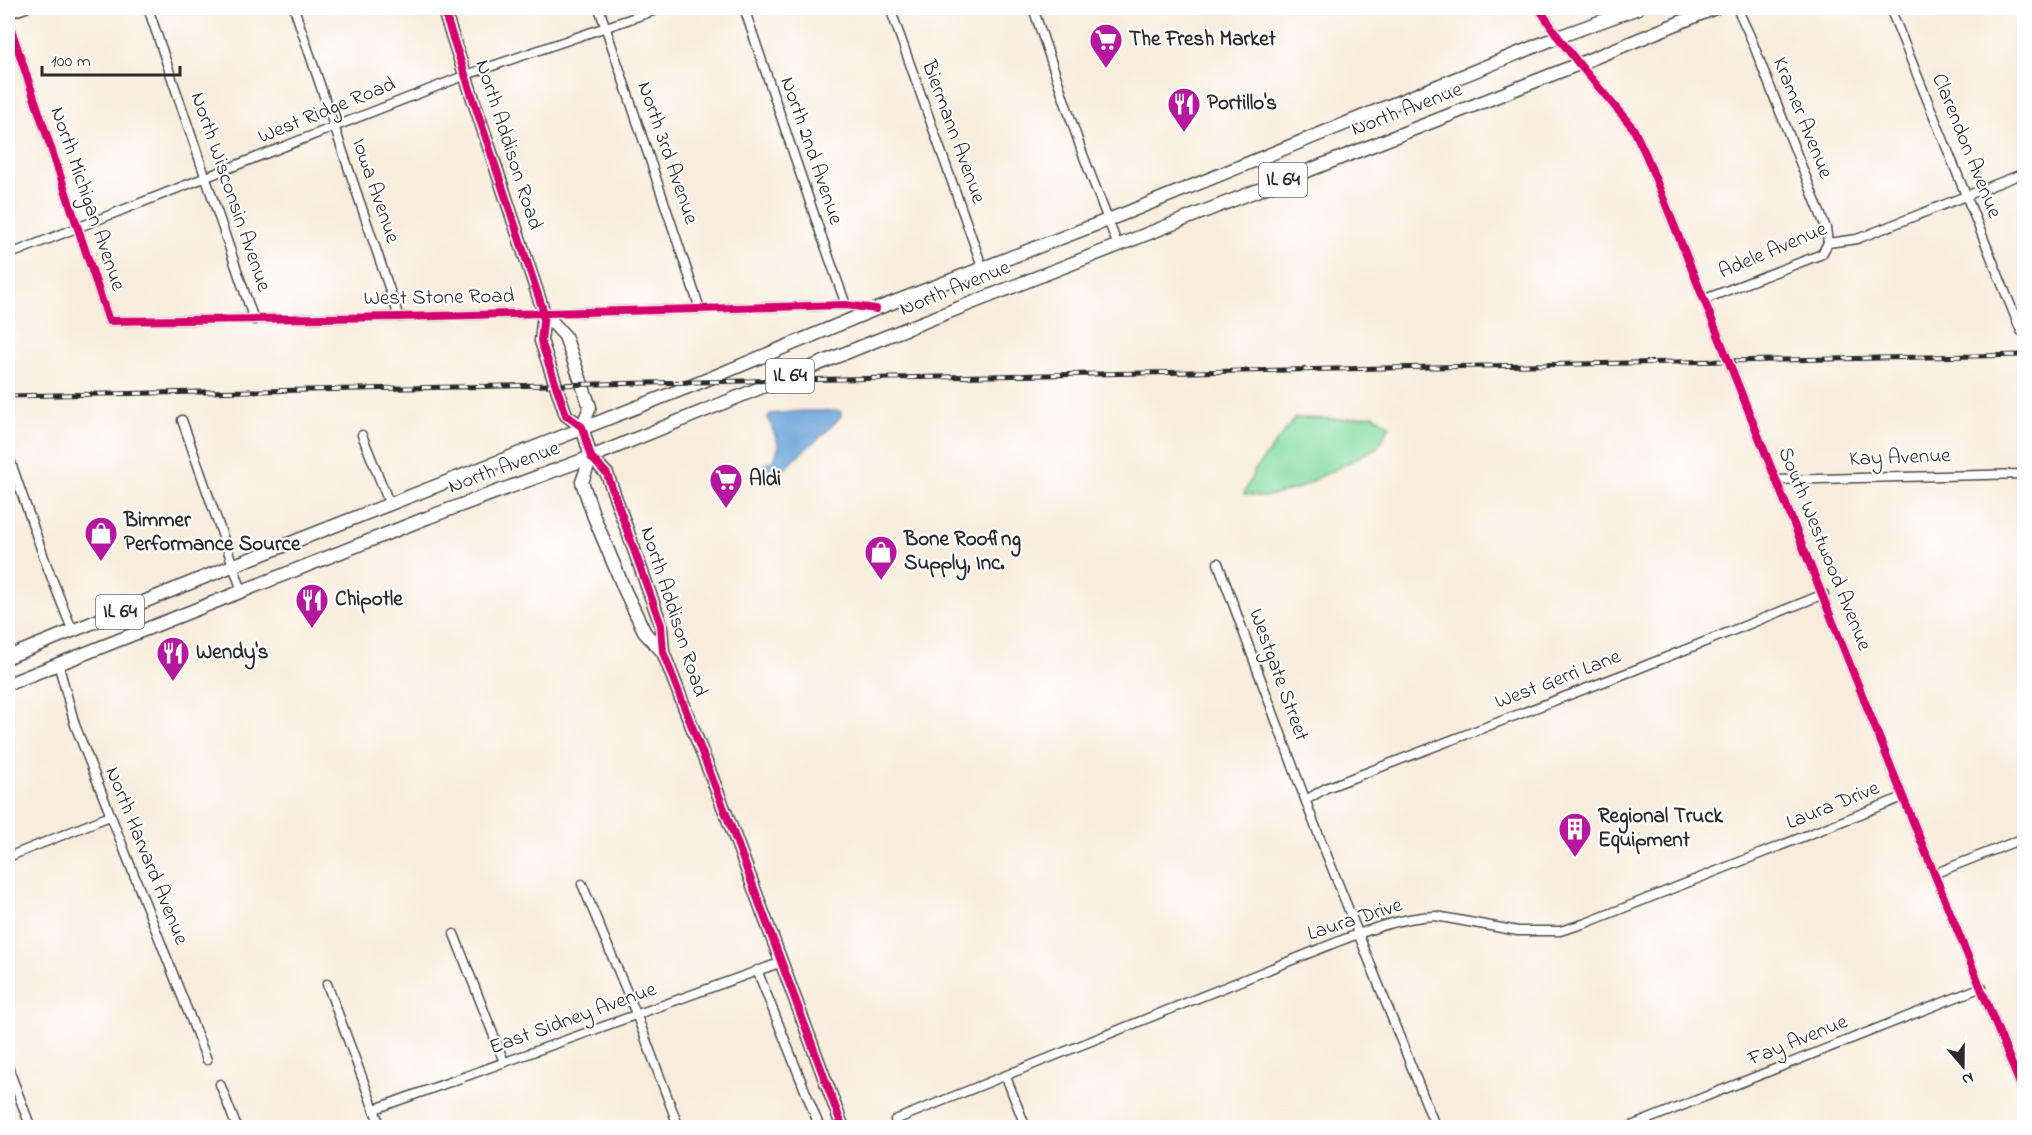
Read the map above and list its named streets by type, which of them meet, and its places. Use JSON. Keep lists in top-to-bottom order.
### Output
{
  "streets": {
    "main road": ["North Avenue", "North Addison Road", "IL 64"],
    "street": [
      "West Ridge Road",
      "Kramer Avenue",
      "Biermann Avenue",
      "Clarendon Avenue",
      "North 2nd Avenue",
      "North 3rd Avenue",
      "Iowa Avenue",
      "North Wisconsin Avenue",
      "North Michigan Avenue",
      "Adele Avenue",
      "West Stone Road",
      "Kay Avenue",
      "South Westwood Avenue",
      "Westgate Street",
      "West Gerri Lane",
      "Laura Drive",
      "North Harvard Avenue",
      "East Sidney Avenue",
      "Fay Avenue"
    ]
  },
  "crossings": [
    ["North Avenue", "Biermann Avenue"],
    ["North Avenue", "North Addison Road"],
    ["North Avenue", "West Stone Road"],
    ["North Avenue", "South Westwood Avenue"],
    ["North Avenue", "North Harvard Avenue"],
    ["West Ridge Road", "North Addison Road"],
    ["West Ridge Road", "North 3rd Avenue"],
    ["West Ridge Road", "Iowa Avenue"],
    ["West Ridge Road", "North Wisconsin Avenue"],
    ["West Ridge Road", "North Michigan Avenue"],
    ["Kramer Avenue", "Adele Avenue"],
    ["North Addison Road", "West Stone Road"],
    ["North Addison Road", "East Sidney Avenue"],
    ["Clarendon Avenue", "Adele Avenue"],
    ["North 2nd Avenue", "West Stone Road"],
    ["North 3rd Avenue", "West Stone Road"],
    ["Iowa Avenue", "West Stone Road"],
    ["North Wisconsin Avenue", "West Stone Road"],
    ["North Michigan Avenue", "West Stone Road"],
    ["Adele Avenue", "South Westwood Avenue"],
    ["Kay Avenue", "South Westwood Avenue"],
    ["South Westwood Avenue", "West Gerri Lane"],
    ["South Westwood Avenue", "Laura Drive"],
    ["South Westwood Avenue", "Fay Avenue"],
    ["Westgate Street", "West Gerri Lane"],
    ["Westgate Street", "Laura Drive"]
  ],
  "places": {
    "supermarket": ["The Fresh Market", "Aldi"],
    "restaurant": ["Portillo's", "Chipotle", "Wendy's"],
    "shop": ["Bimmer Performance Source", "Bone Roofing Supply, Inc."],
    "building": ["Regional Truck Equipment"]
  },
  "scale_bar": "100 m",
  "north": "bottom"
}
